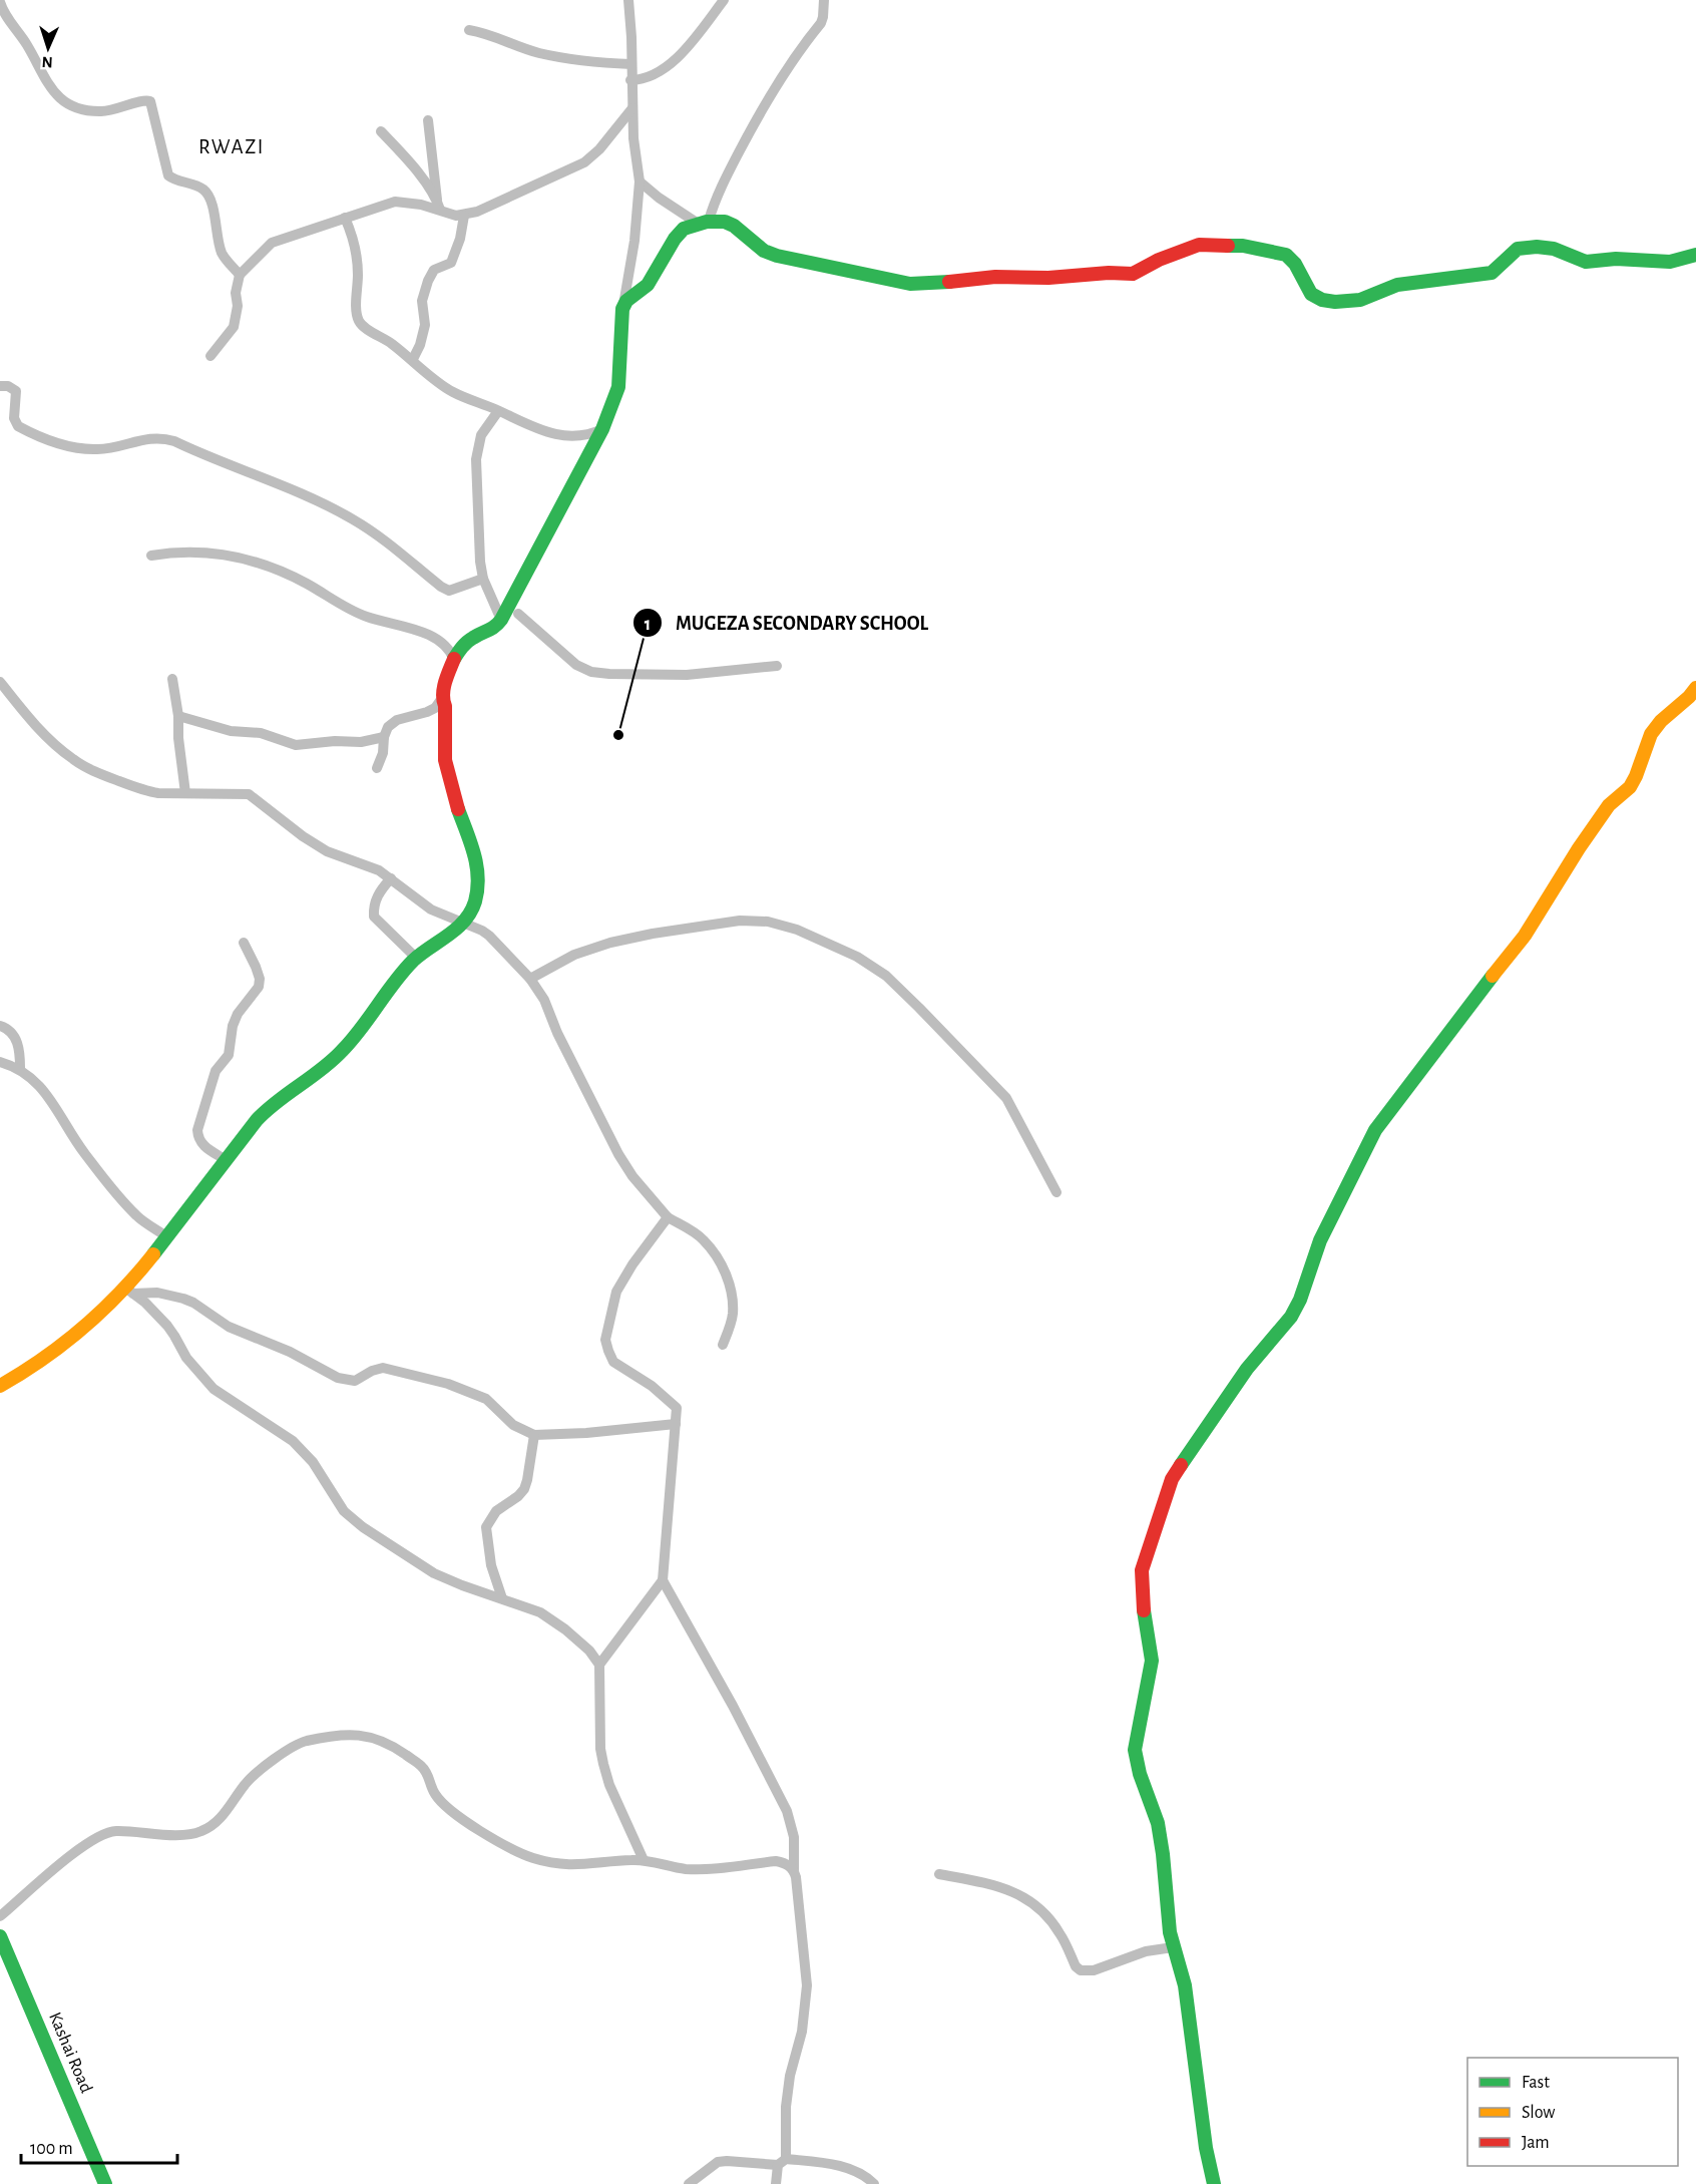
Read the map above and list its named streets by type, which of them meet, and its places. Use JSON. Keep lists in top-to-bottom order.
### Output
{
  "streets": {
    "street": ["Kashai Road"]
  },
  "districts": ["RWAZI"],
  "places": ["MUGEZA SECONDARY SCHOOL"],
  "legend": ["Fast", "Slow", "Jam"],
  "scale_bar": "100 m",
  "north": "bottom"
}
